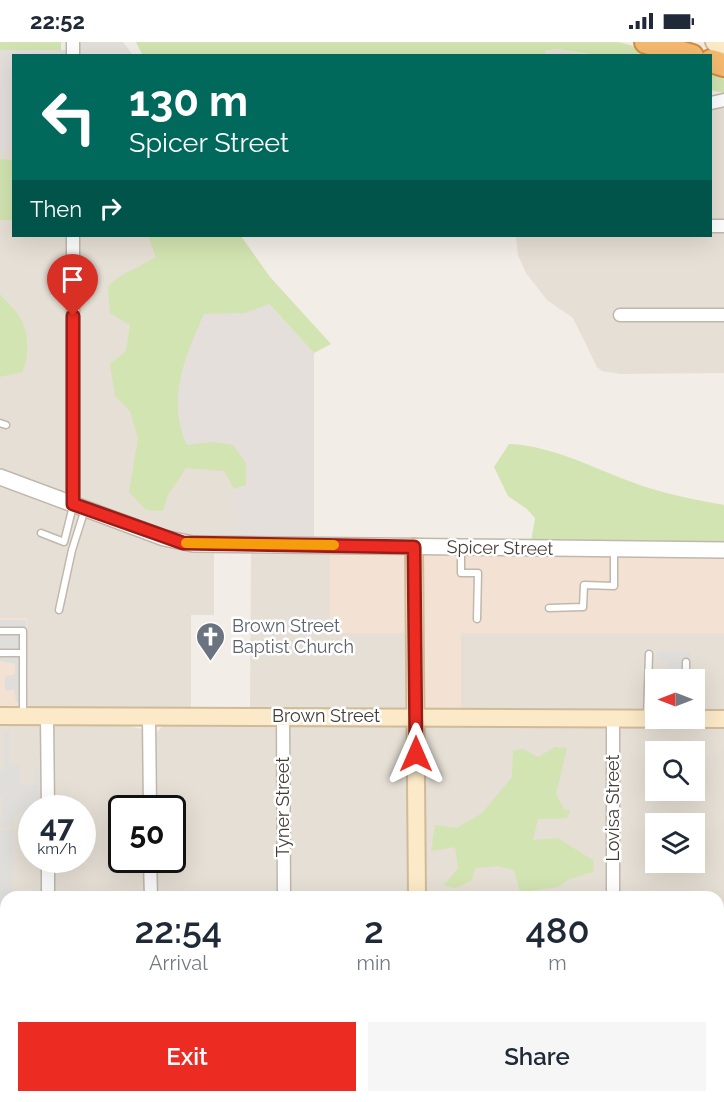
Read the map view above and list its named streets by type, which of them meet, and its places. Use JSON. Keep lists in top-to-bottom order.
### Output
{
  "streets": {
    "main road": ["Brown Street"],
    "street": ["Spicer Street", "Tyner Street", "Lovisa Street"]
  },
  "crossings": [
    ["Brown Street", "Tyner Street"],
    ["Brown Street", "Lovisa Street"]
  ],
  "places": {
    "church": ["Brown Street Baptist Church"]
  },
  "north": "left",
  "page": {
    "status": "22:52",
    "turn": ["130 m", "Spicer Street"],
    "then": "Then",
    "speed": "47 km/h",
    "limit": "50",
    "eta": [
      "22:54",
      "Arrival",
      "2",
      "min",
      "480",
      "m"
    ],
    "buttons": ["Exit", "Share"]
  }
}
